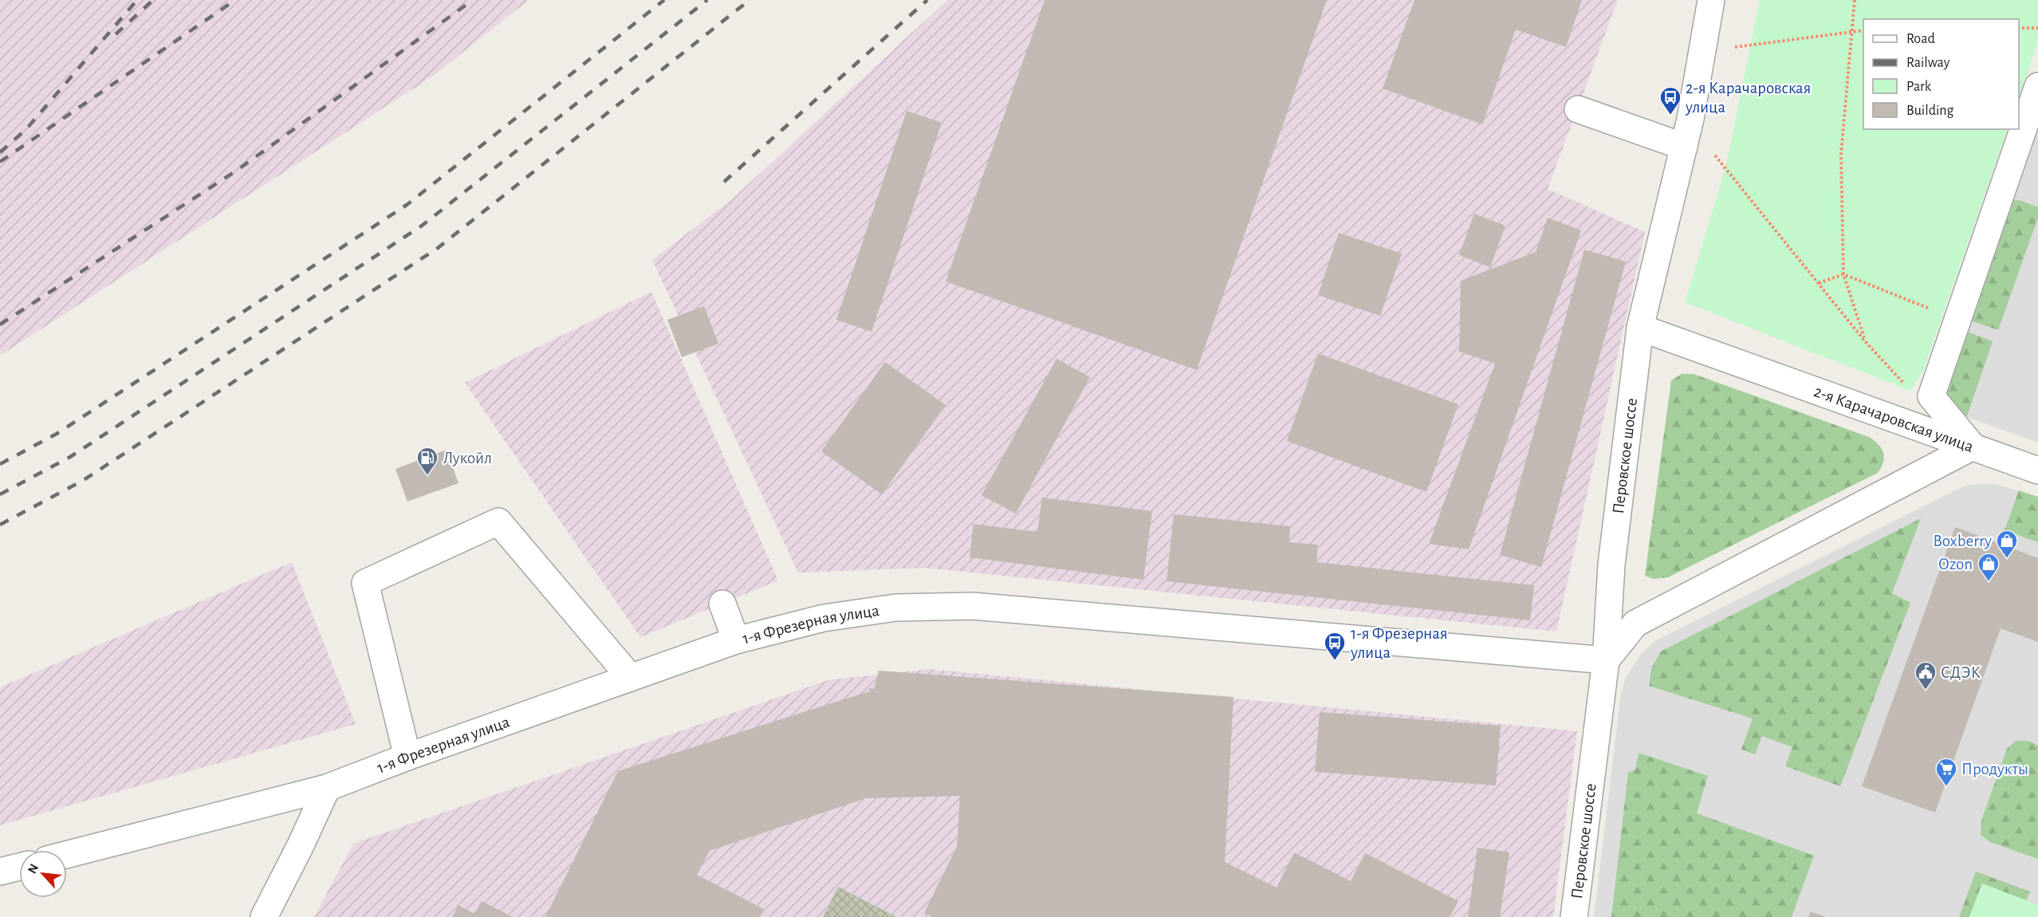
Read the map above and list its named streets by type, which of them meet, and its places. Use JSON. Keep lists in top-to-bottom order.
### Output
{
  "streets": {
    "street": ["2-я Карачаровская улица", "Перовское шоссе", "1-я Фрезерная улица"]
  },
  "crossings": [
    ["2-я Карачаровская улица", "Перовское шоссе"],
    ["Перовское шоссе", "1-я Фрезерная улица"]
  ],
  "places": {
    "bus stop": ["2-я Карачаровская улица", "1-я Фрезерная улица"],
    "fuel station": ["Лукойл"],
    "shop": ["Boxberry", "Ozon"],
    "public building": ["СДЭК"],
    "supermarket": ["Продукты"]
  },
  "legend": [
    "Road",
    "Railway",
    "Park",
    "Building"
  ],
  "north": "top left"
}
